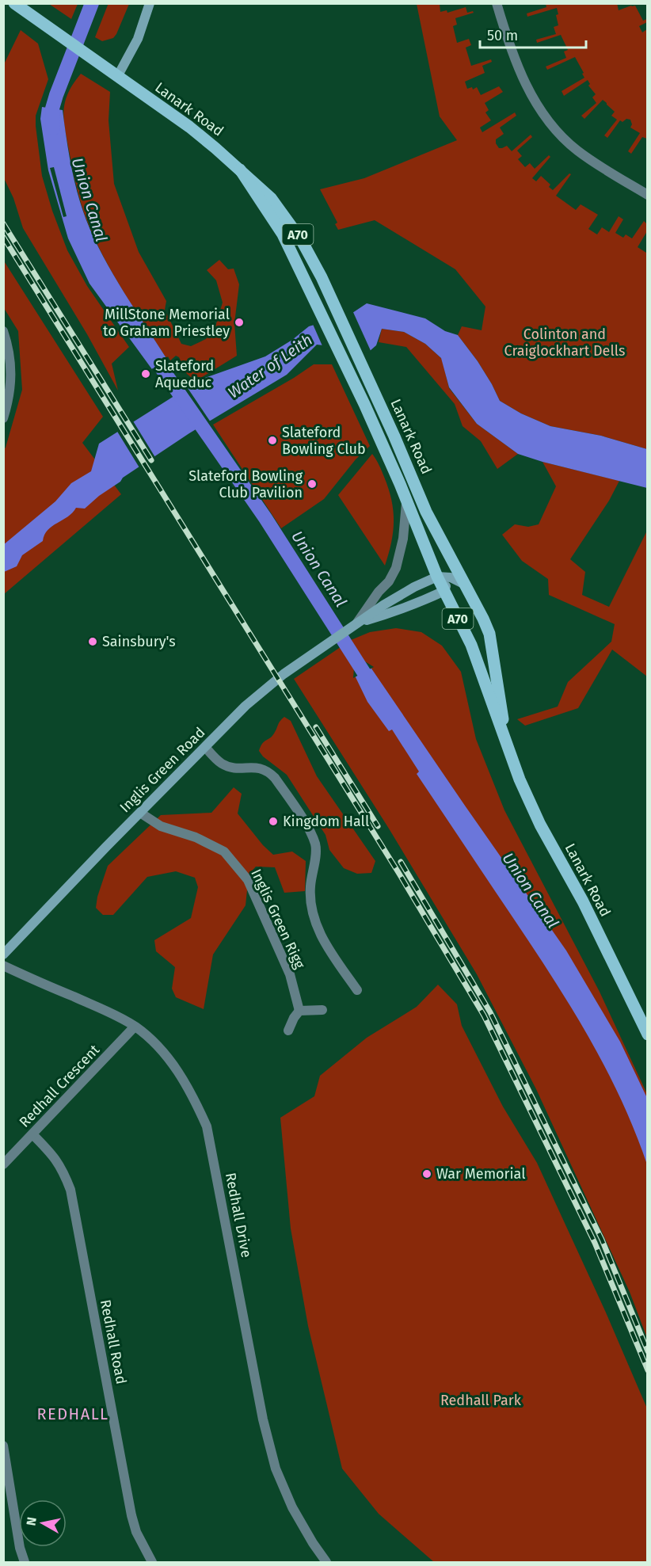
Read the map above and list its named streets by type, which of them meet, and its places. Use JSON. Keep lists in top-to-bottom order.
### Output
{
  "streets": {
    "main road": ["Lanark Road", "A70"],
    "street": [
      "Inglis Green Road",
      "Inglis Green Rigg",
      "Redhall Crescent",
      "Redhall Drive",
      "Redhall Road"
    ]
  },
  "crossings": [
    ["Lanark Road", "A70"],
    ["Lanark Road", "Inglis Green Road"],
    ["Inglis Green Road", "Inglis Green Rigg"],
    ["Redhall Crescent", "Redhall Drive"],
    ["Redhall Crescent", "Redhall Road"]
  ],
  "districts": ["REDHALL"],
  "water": ["Union Canal", "Water of Leith"],
  "parks": ["Colinton and Craiglockhart Dells", "Redhall Park"],
  "places": [
    "MillStone Memorial to Graham Priestley",
    "Slateford Aqueduc",
    "Slateford Bowling Club",
    "Slateford Bowling Club Pavilion",
    "Sainsbury's",
    "Kingdom Hall",
    "War Memorial"
  ],
  "scale_bar": "50 m",
  "north": "left"
}
